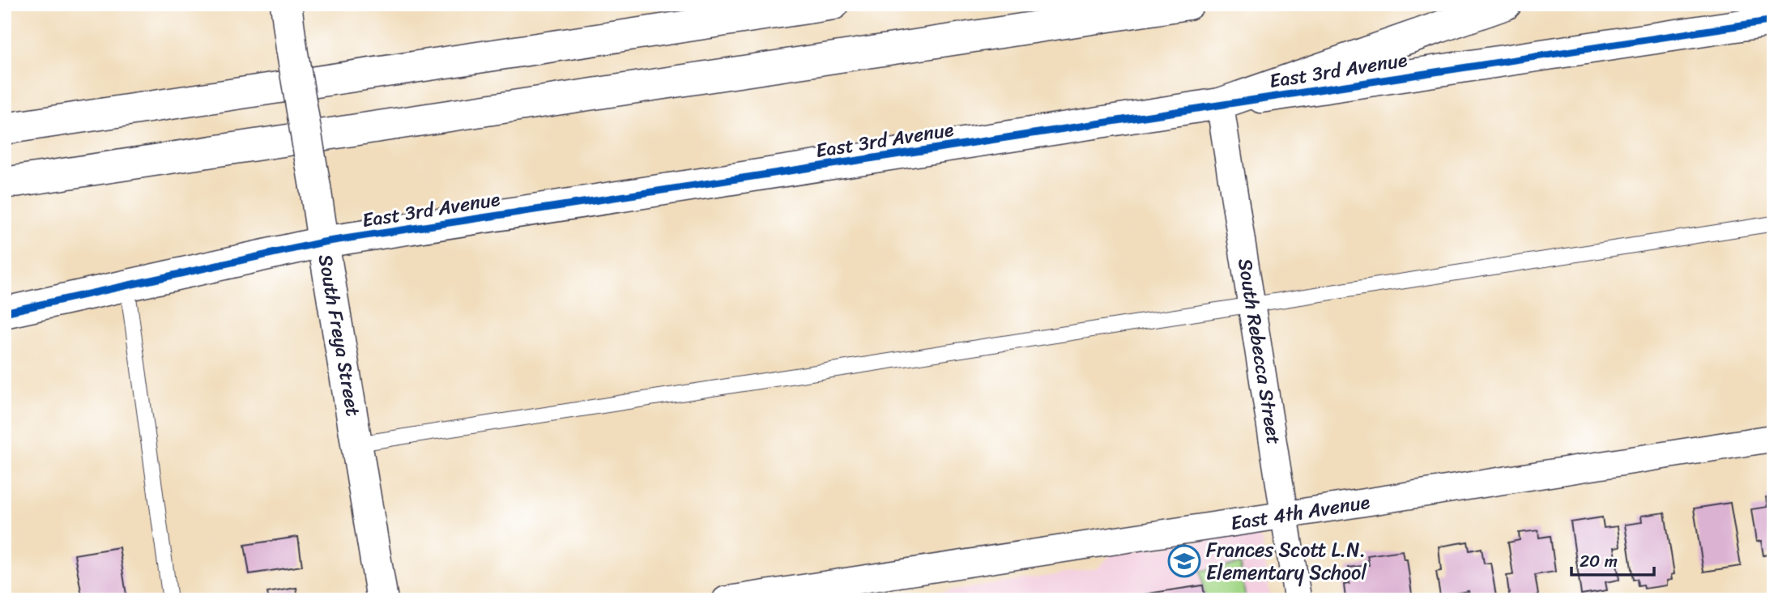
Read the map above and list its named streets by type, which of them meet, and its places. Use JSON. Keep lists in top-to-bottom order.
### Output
{
  "streets": {
    "main road": ["East 3rd Avenue", "South Freya Street"],
    "street": ["South Rebecca Street", "East 4th Avenue"]
  },
  "crossings": [
    ["East 3rd Avenue", "South Freya Street"],
    ["East 3rd Avenue", "South Rebecca Street"],
    ["South Rebecca Street", "East 4th Avenue"]
  ],
  "places": {
    "school or university": ["Frances Scott L.N. Elementary School"]
  },
  "scale_bar": "20 m"
}
